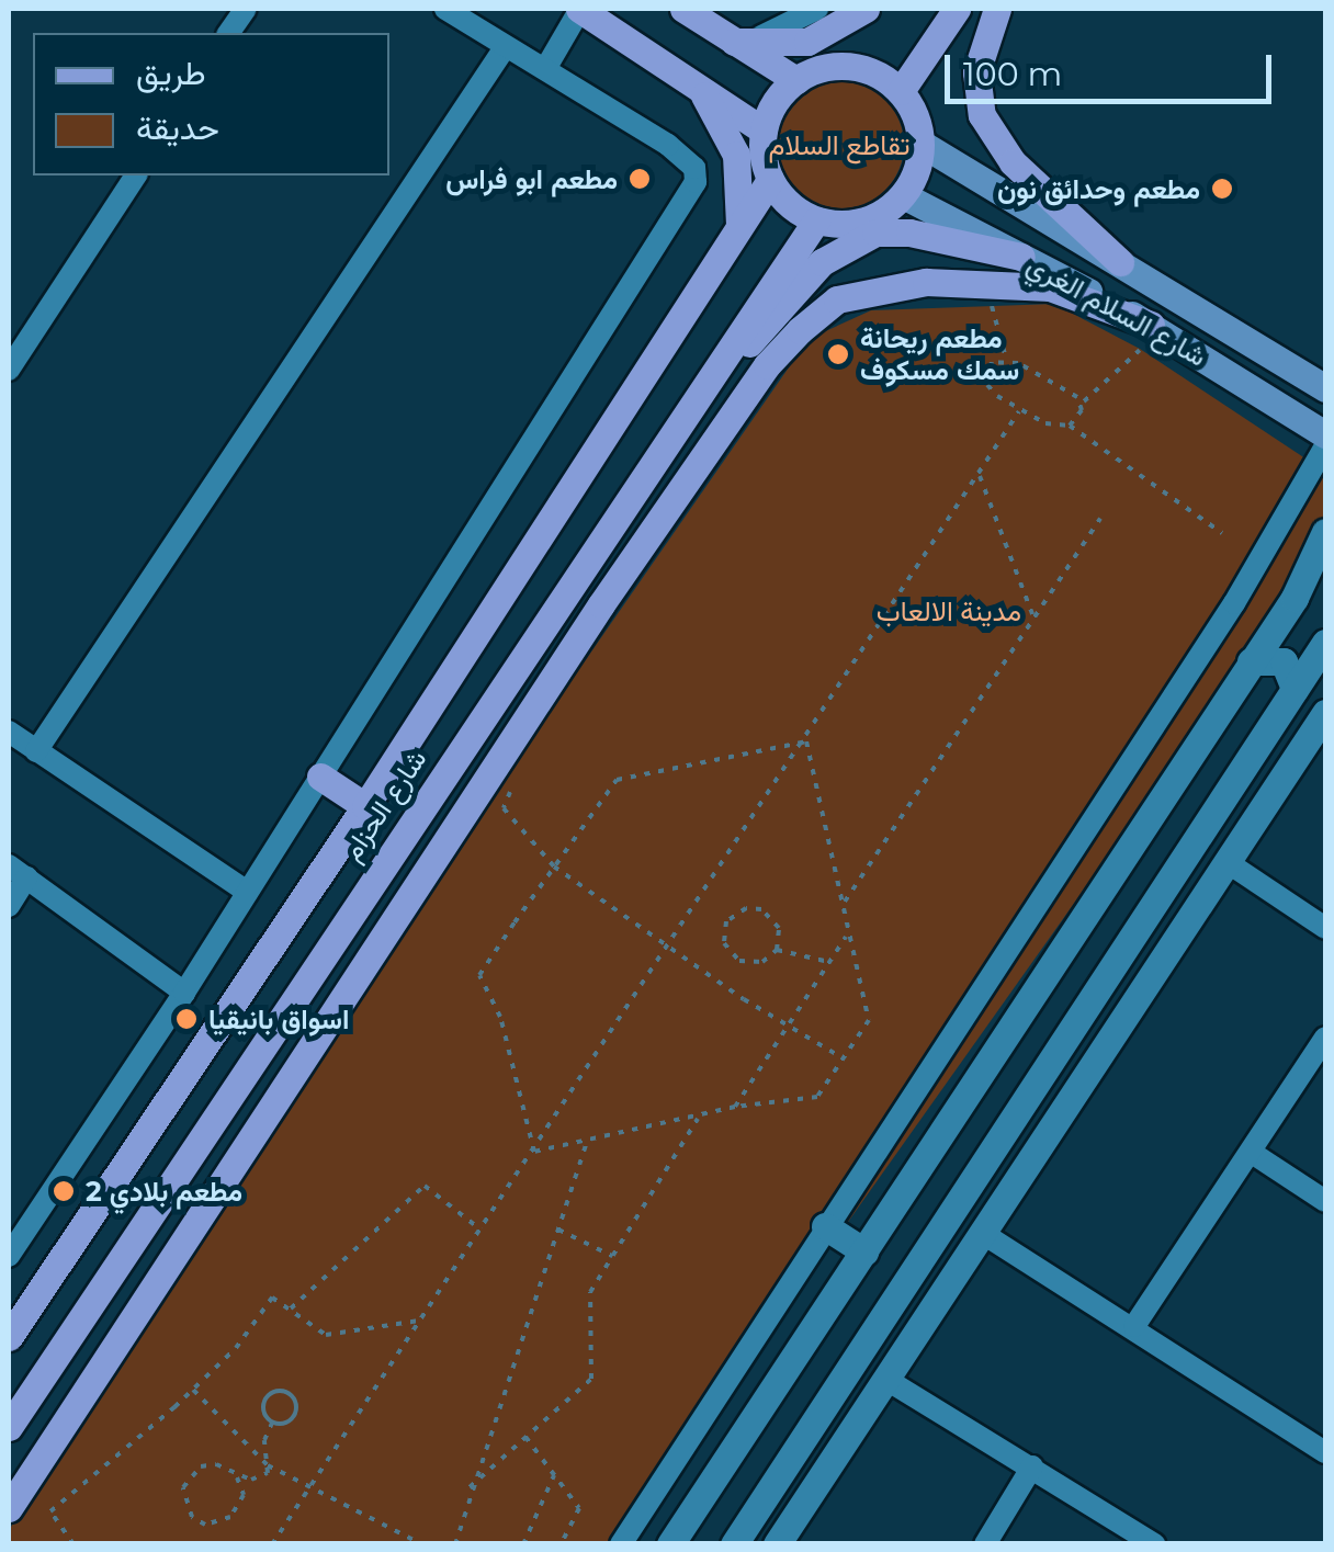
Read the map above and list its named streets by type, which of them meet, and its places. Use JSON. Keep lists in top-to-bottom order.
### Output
{
  "streets": {
    "main road": ["شارع السلام الغري", "شارع الحزام"]
  },
  "crossings": [
    ["شارع السلام الغري", "شارع الحزام"]
  ],
  "parks": ["تقاطع السلام", "مدينة الالعاب"],
  "places": [
    "مطعم ابو فراس",
    "مطعم وحدائق نون",
    "مطعم ريحانة سمك مسكوف",
    "اسواق بانيقيا",
    "مطعم بلادي 2"
  ],
  "legend": ["طريق", "حديقة"],
  "scale_bar": "100 m"
}
